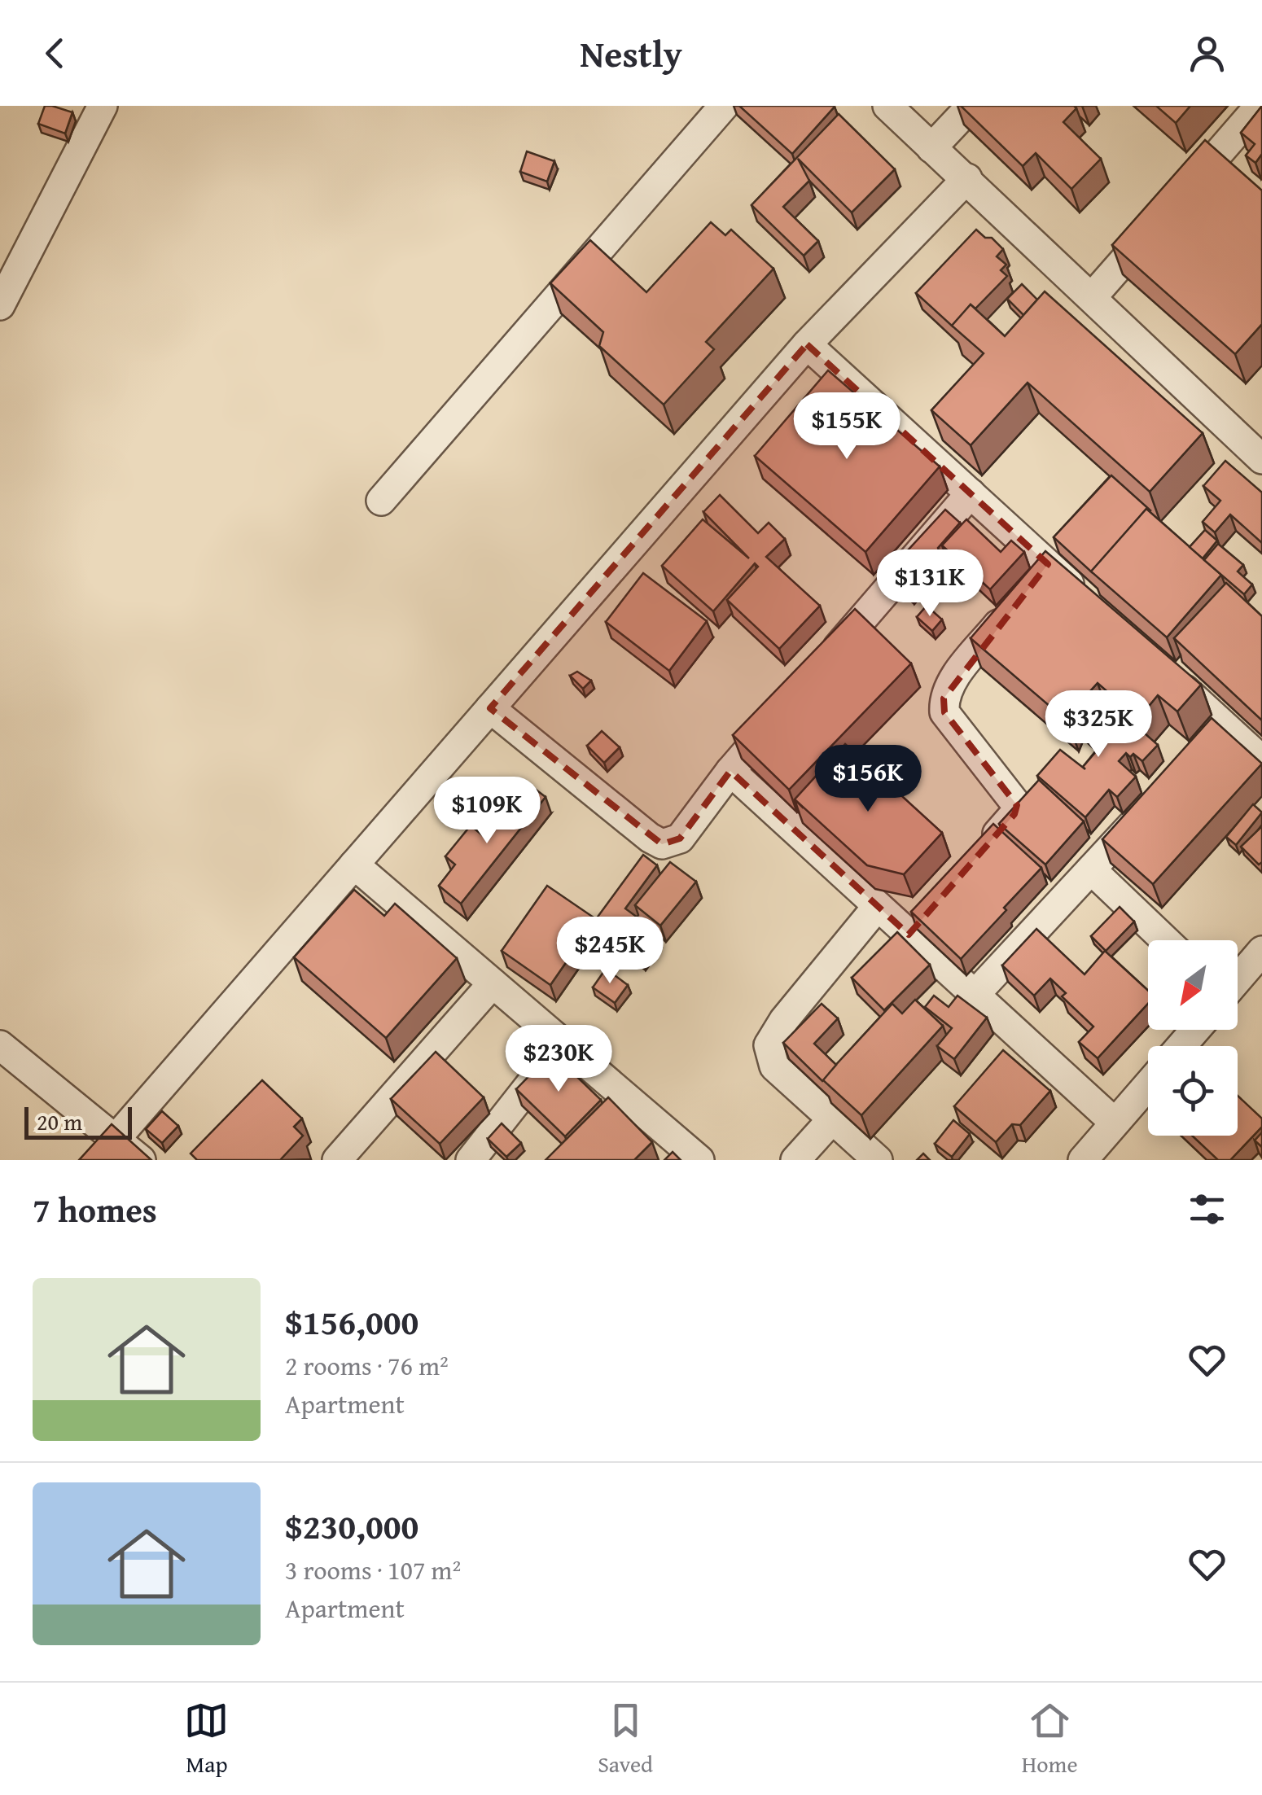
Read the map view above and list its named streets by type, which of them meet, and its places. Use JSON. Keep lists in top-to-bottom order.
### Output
{
  "scale_bar": "20 m",
  "north": "bottom left",
  "page": {
    "header": "Nestly",
    "price": [
      "$155K",
      "$131K",
      "$325K",
      "$156K",
      "$109K",
      "$245K",
      "$230K"
    ],
    "scale": "20 m",
    "heading": "7 homes",
    "list": [
      {
        "name": "$156,000",
        "note": "2 rooms · 76 m² · Apartment"
      },
      {
        "name": "$230,000",
        "note": "3 rooms · 107 m² · Apartment"
      }
    ],
    "tabs": ["Map", "Saved", "Home"]
  }
}
